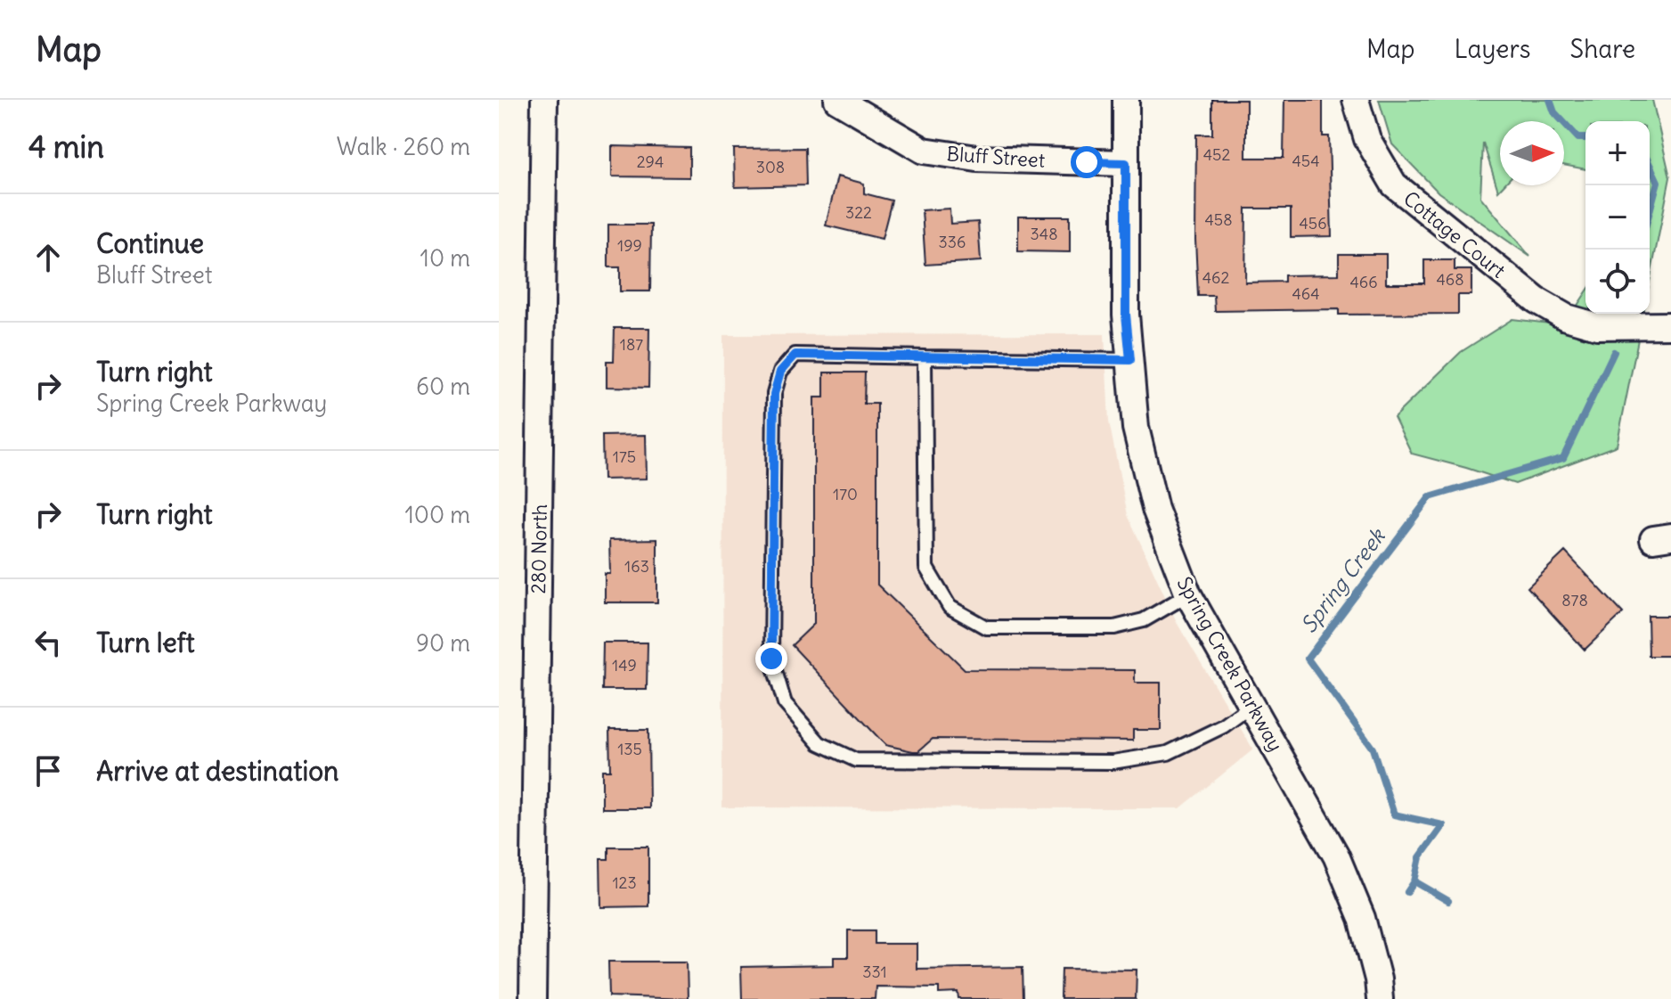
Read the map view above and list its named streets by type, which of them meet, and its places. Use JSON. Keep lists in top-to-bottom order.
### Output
{
  "streets": {
    "street": [
      "Bluff Street",
      "Cottage Court",
      "280 North",
      "Spring Creek Parkway"
    ]
  },
  "crossings": [
    ["Bluff Street", "Spring Creek Parkway"]
  ],
  "water": ["Spring Creek"],
  "house_numbers": [
    "452",
    "454",
    "294",
    "308",
    "322",
    "458",
    "456",
    "348",
    "336",
    "199",
    "462",
    "468",
    "466",
    "464",
    "187",
    "175",
    "170",
    "163",
    "878",
    "149",
    "135",
    "123",
    "331"
  ],
  "north": "right",
  "page": {
    "header": "Map",
    "nav": ["Map", "Layers", "Share"],
    "heading": ["4 min", "Walk · 260 m"],
    "map_buttons": ["+", "−"],
    "list": [
      ["Continue", "Bluff Street", "10 m"],
      ["Turn right", "Spring Creek Parkway", "60 m"],
      ["Turn right", "100 m"],
      ["Turn left", "90 m"],
      "Arrive at destination"
    ]
  }
}
